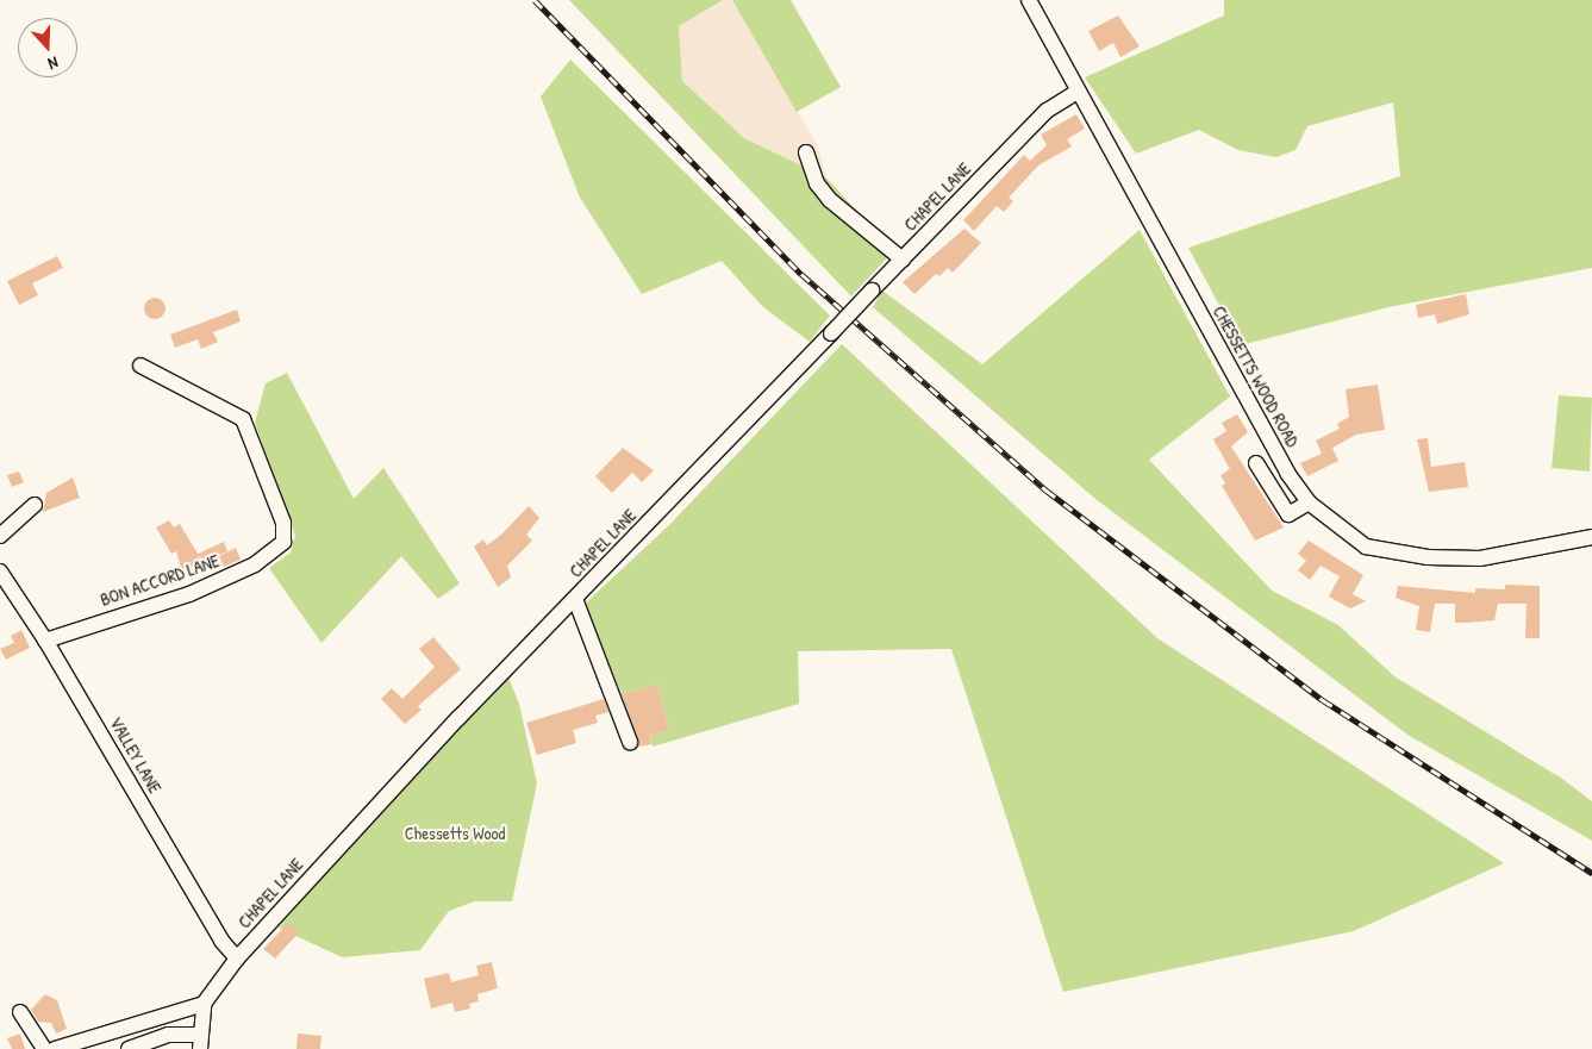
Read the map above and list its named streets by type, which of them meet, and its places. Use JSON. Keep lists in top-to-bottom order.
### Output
{
  "streets": {
    "street": [
      "CHAPEL LANE",
      "CHESSETTS WOOD ROAD",
      "BON ACCORD LANE",
      "VALLEY LANE"
    ]
  },
  "crossings": [
    ["CHAPEL LANE", "CHESSETTS WOOD ROAD"],
    ["CHAPEL LANE", "VALLEY LANE"],
    ["BON ACCORD LANE", "VALLEY LANE"]
  ],
  "parks": ["Chessetts Wood"],
  "north": "bottom"
}
